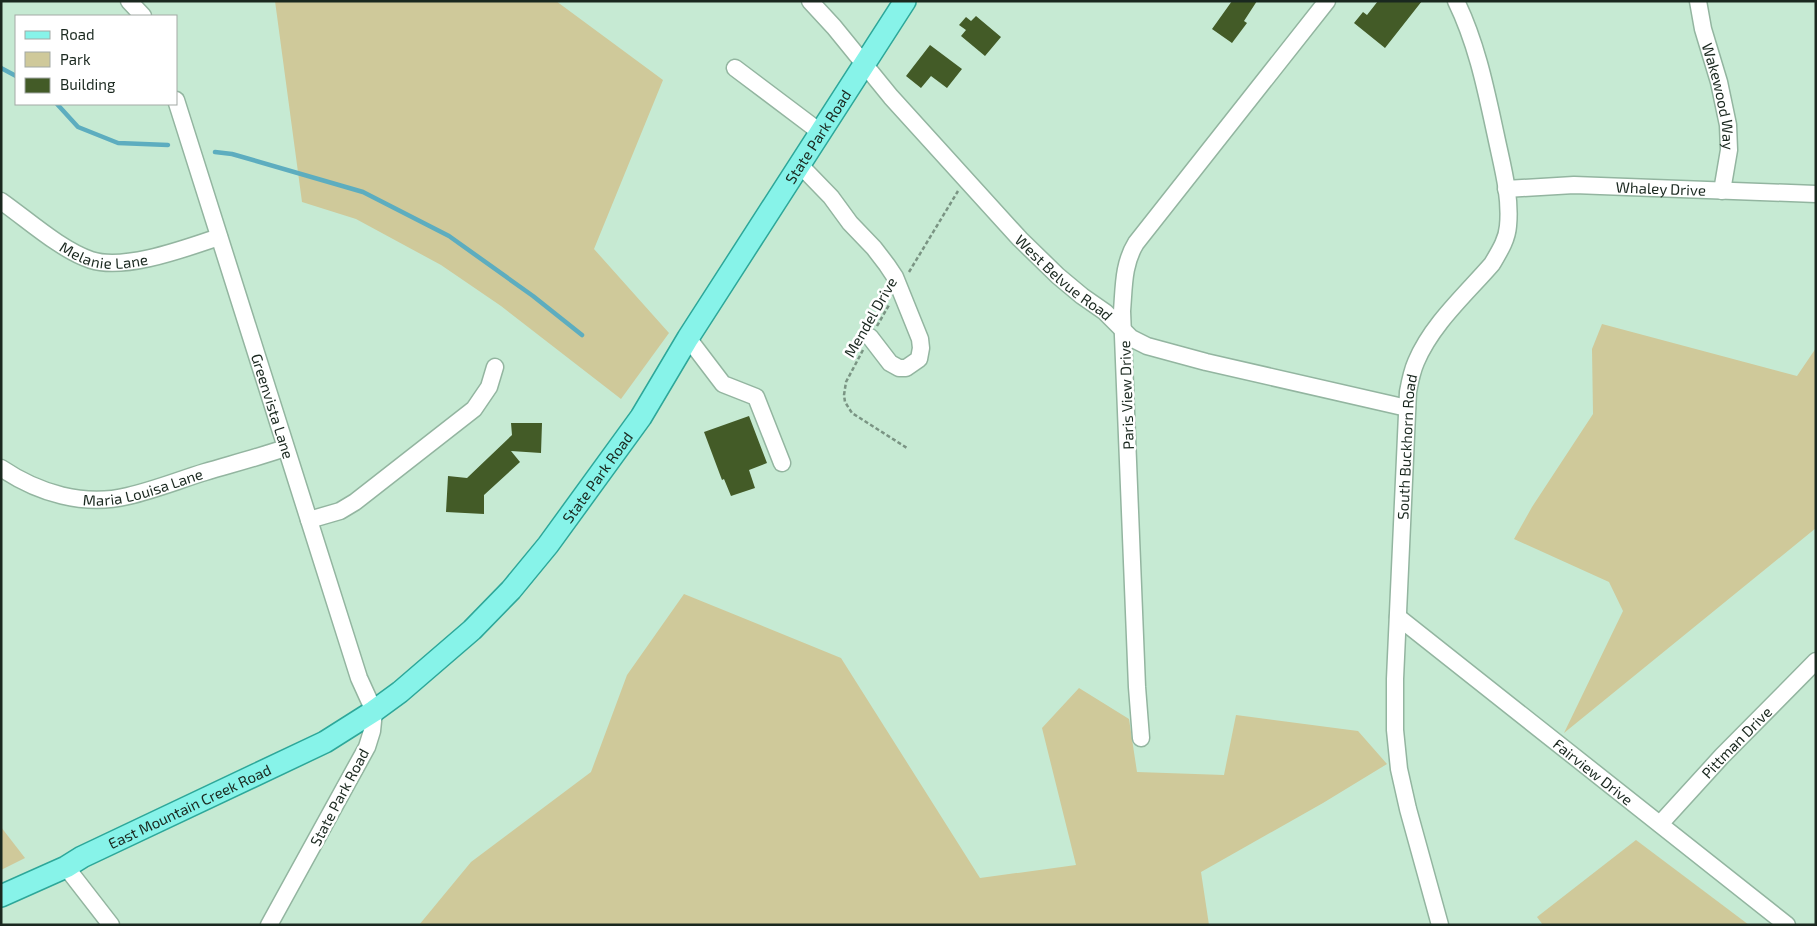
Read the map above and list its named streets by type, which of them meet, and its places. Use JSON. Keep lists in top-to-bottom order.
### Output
{
  "streets": {
    "main road": ["State Park Road", "East Mountain Creek Road"],
    "street": [
      "Wakewood Way",
      "Whaley Drive",
      "Melanie Lane",
      "West Belvue Road",
      "Paris View Drive",
      "Greenvista Lane",
      "South Buckhorn Road",
      "Maria Louisa Lane",
      "Pittman Drive",
      "Fairview Drive"
    ],
    "path": ["Mendel Drive"]
  },
  "crossings": [
    ["Wakewood Way", "Whaley Drive"],
    ["State Park Road", "West Belvue Road"],
    ["State Park Road", "Greenvista Lane"],
    ["State Park Road", "East Mountain Creek Road"],
    ["Whaley Drive", "South Buckhorn Road"],
    ["Melanie Lane", "Greenvista Lane"],
    ["West Belvue Road", "Mendel Drive"],
    ["West Belvue Road", "Paris View Drive"],
    ["West Belvue Road", "South Buckhorn Road"],
    ["Greenvista Lane", "Maria Louisa Lane"],
    ["Greenvista Lane", "East Mountain Creek Road"],
    ["South Buckhorn Road", "Fairview Drive"],
    ["Pittman Drive", "Fairview Drive"]
  ],
  "legend": ["Road", "Park", "Building"]
}
